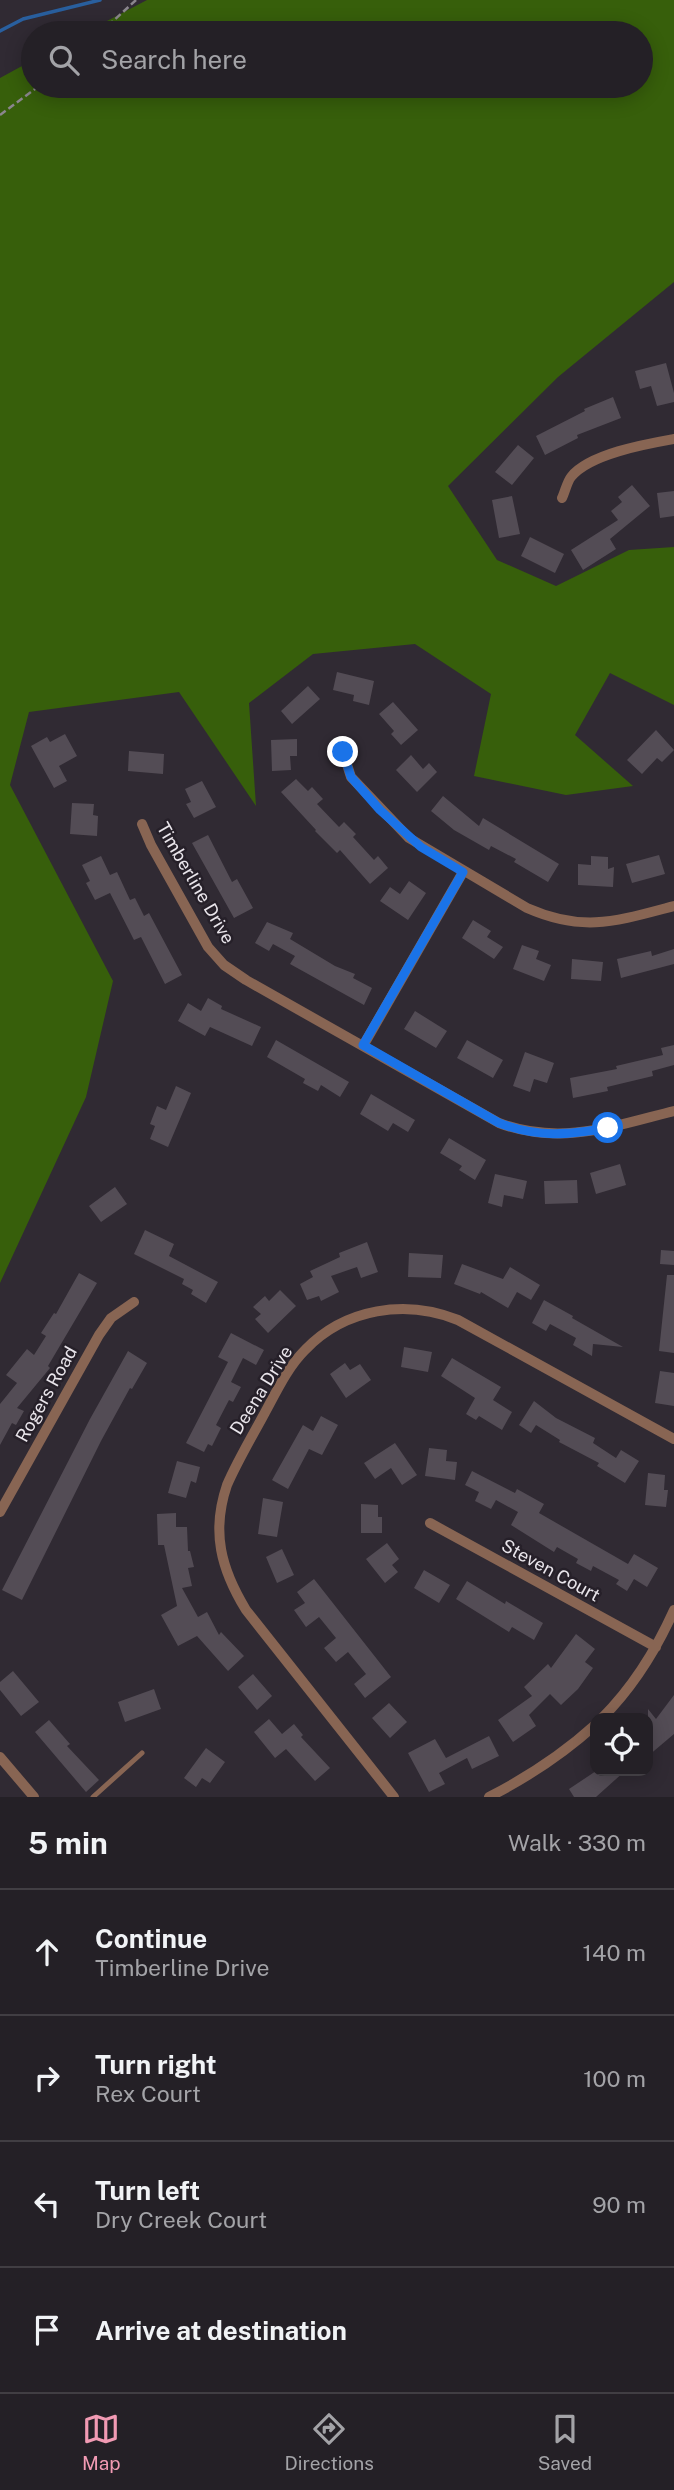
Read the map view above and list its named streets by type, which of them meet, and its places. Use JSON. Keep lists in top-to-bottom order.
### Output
{
  "streets": {
    "street": [
      "Timberline Drive",
      "Deena Drive",
      "Rogers Road",
      "Steven Court"
    ]
  },
  "page": {
    "search": "Search here",
    "heading": ["5 min", "Walk · 330 m"],
    "list": [
      ["Continue", "Timberline Drive", "140 m"],
      ["Turn right", "Rex Court", "100 m"],
      ["Turn left", "Dry Creek Court", "90 m"],
      "Arrive at destination"
    ],
    "nav": ["Map", "Directions", "Saved"]
  }
}
